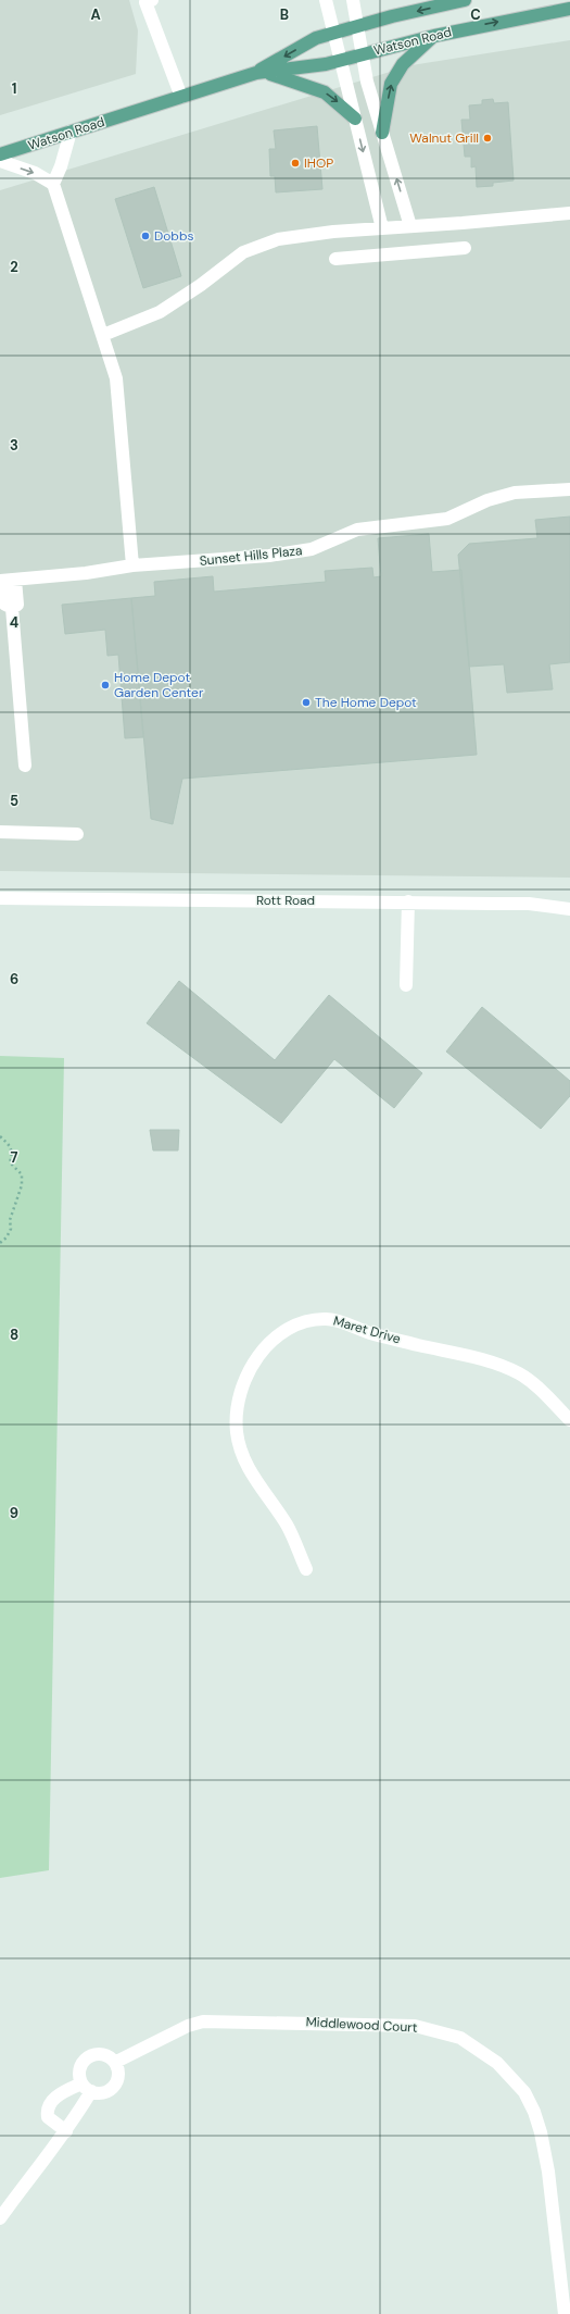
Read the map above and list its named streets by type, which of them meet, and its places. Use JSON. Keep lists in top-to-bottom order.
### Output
{
  "streets": {
    "main road": ["Watson Road"],
    "street": [
      "Sunset Hills Plaza",
      "Rott Road",
      "Maret Drive",
      "Middlewood Court"
    ]
  },
  "places": [
    "Walnut Grill",
    "IHOP",
    "Dobbs",
    "Home Depot Garden Center",
    "The Home Depot"
  ],
  "grid": {
    "columns": ["A", "B", "C"],
    "rows": [
      "1",
      "2",
      "3",
      "4",
      "5",
      "6",
      "7",
      "8",
      "9"
    ]
  }
}
